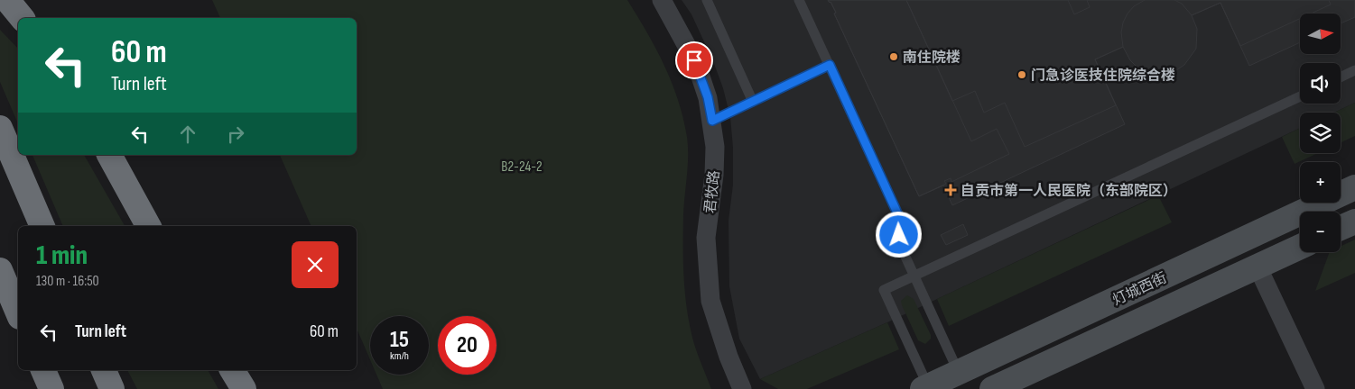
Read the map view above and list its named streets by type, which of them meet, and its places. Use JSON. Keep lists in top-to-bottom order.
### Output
{
  "streets": {
    "street": ["君牧路", "灯城西街"]
  },
  "parks": ["B2-24-2"],
  "places": {
    "other": ["南住院楼", "门急诊医技住院综合楼"],
    "health": ["自贡市第一人民医院（东部院区）"]
  },
  "north": "right",
  "page": {
    "map_buttons": ["+", "−"],
    "turn": ["60 m", "Turn left"],
    "heading": ["1 min", "130 m · 16:50"],
    "list": [
      {
        "name": "Turn left",
        "value": "60 m"
      }
    ],
    "speed": "15 km/h",
    "limit": "20"
  }
}
